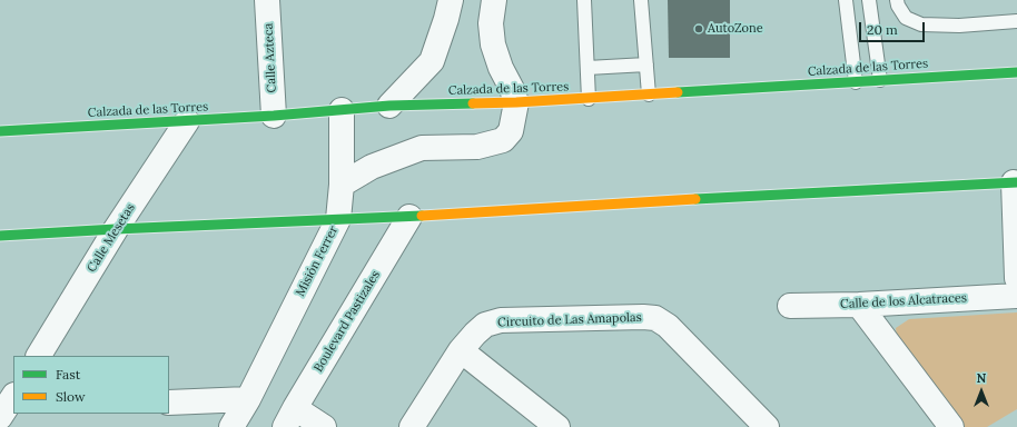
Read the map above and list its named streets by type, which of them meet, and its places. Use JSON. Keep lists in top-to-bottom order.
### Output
{
  "streets": {
    "main road": ["Calzada de las Torres"],
    "street": [
      "Calle Azteca",
      "Calle Mesetas",
      "Misión Ferrer",
      "Calle de los Alcatraces",
      "Circuito de Las Amapolas",
      "Boulevard Pastizales"
    ]
  },
  "crossings": [
    ["Calle Azteca", "Calzada de las Torres"],
    ["Calzada de las Torres", "Calle Mesetas"],
    ["Calzada de las Torres", "Misión Ferrer"]
  ],
  "places": ["AutoZone"],
  "legend": ["Fast", "Slow"],
  "scale_bar": "20 m",
  "north": "top"
}
